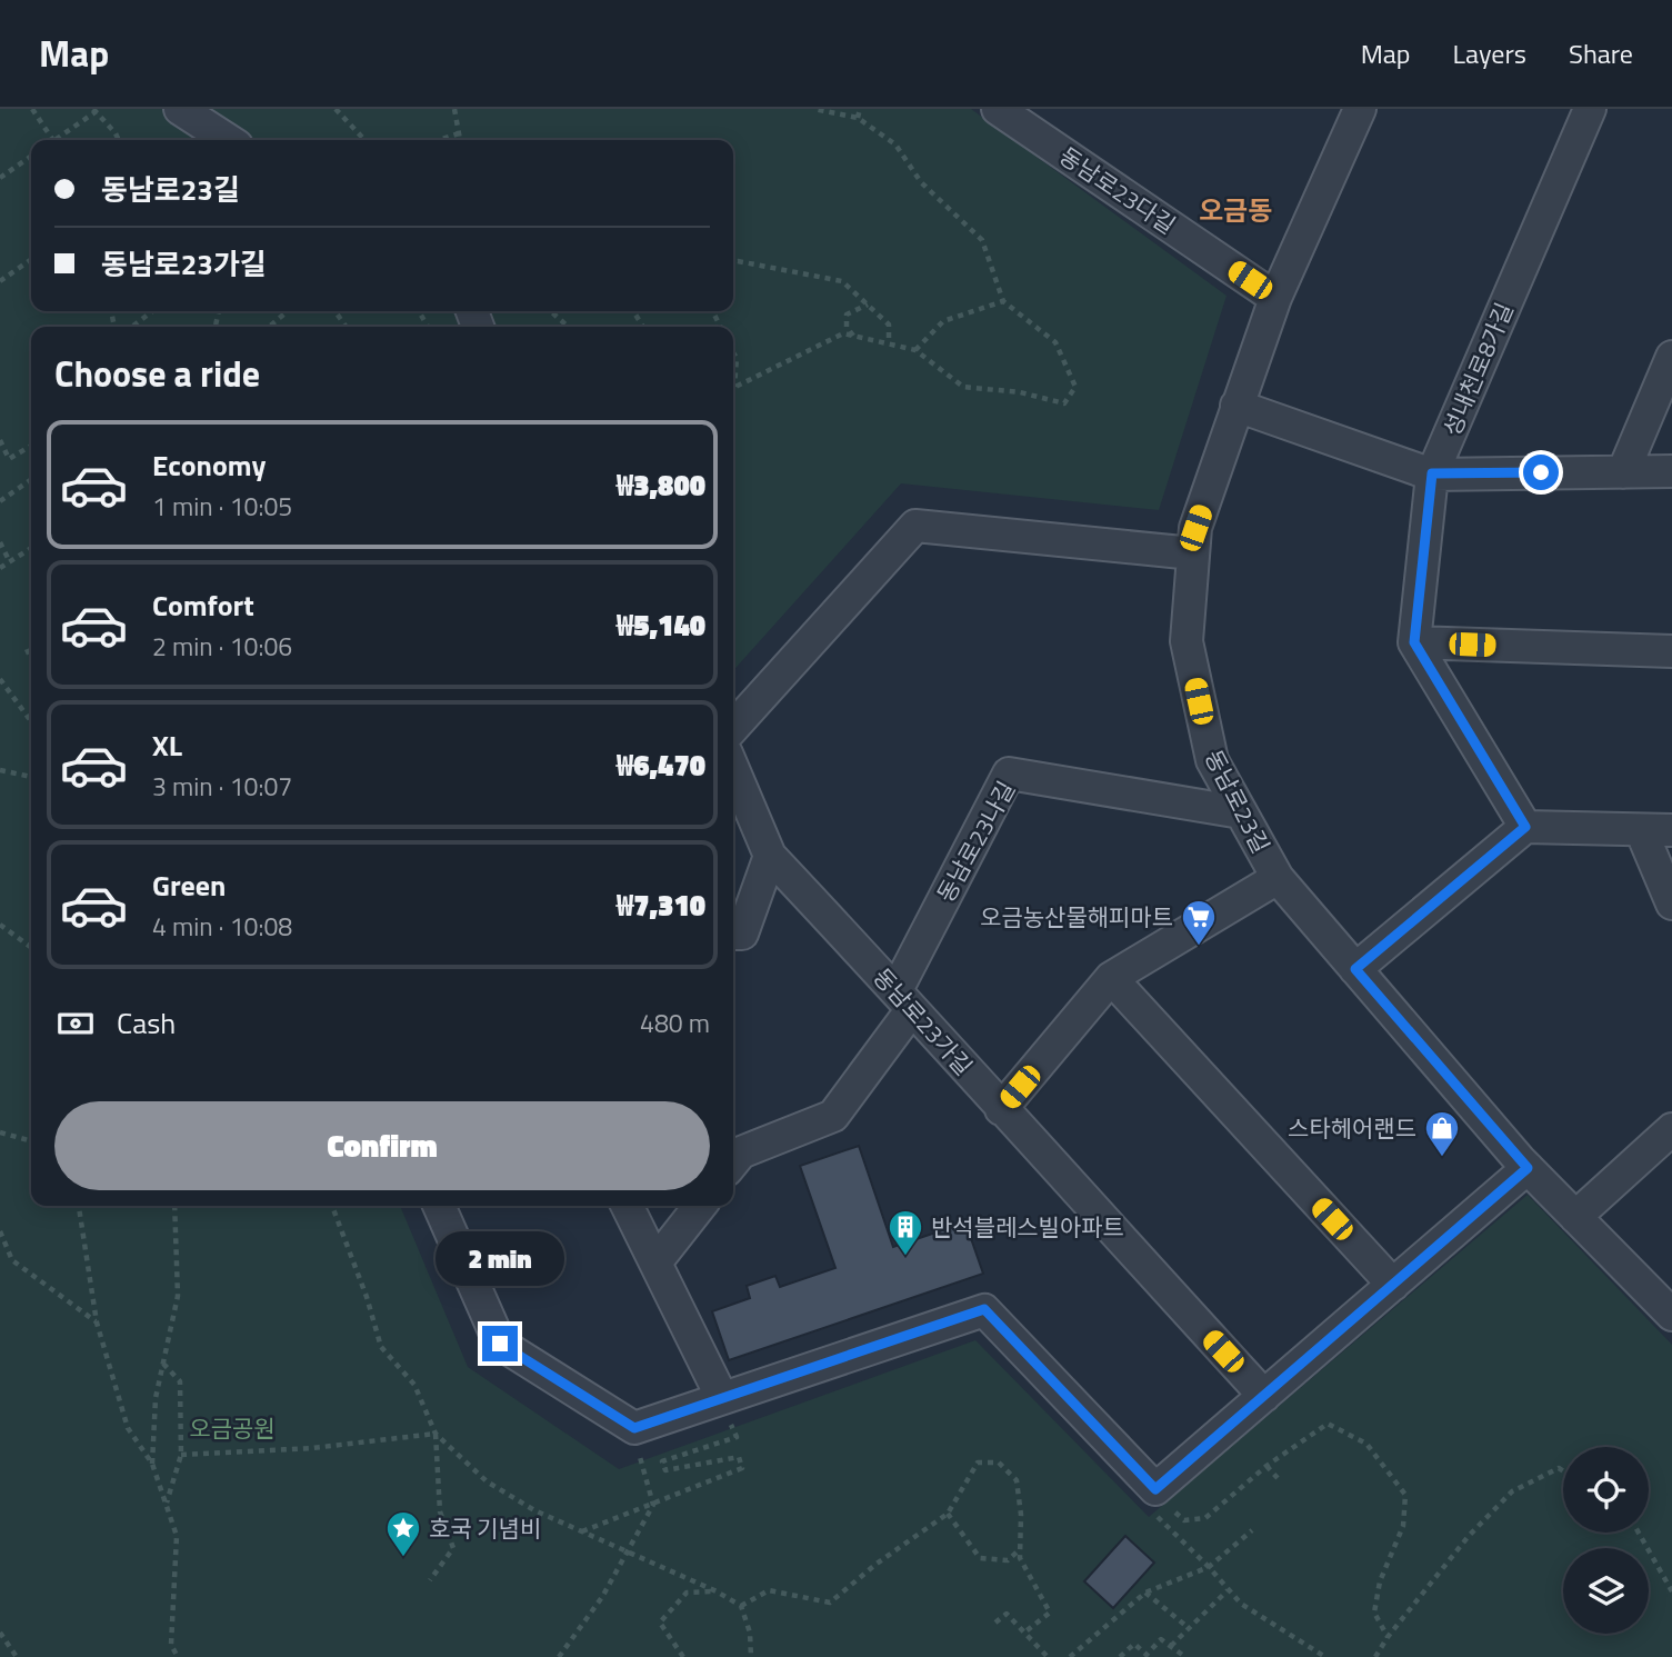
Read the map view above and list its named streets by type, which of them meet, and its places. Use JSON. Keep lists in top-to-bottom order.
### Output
{
  "streets": {
    "street": [
      "동남로23다길",
      "성내천로8가길",
      "동남로23길",
      "동남로23나길",
      "동남로23가길"
    ]
  },
  "crossings": [
    ["동남로23다길", "동남로23길"],
    ["동남로23길", "동남로23나길"],
    ["동남로23길", "동남로23가길"],
    ["동남로23나길", "동남로23가길"]
  ],
  "districts": ["오금동"],
  "parks": ["오금공원"],
  "places": {
    "supermarket": ["오금농산물해피마트"],
    "shop": ["스타헤어랜드"],
    "building": ["반석블레스빌아파트"],
    "place": ["호국 기념비"]
  },
  "page": {
    "header": "Map",
    "nav": ["Map", "Layers", "Share"],
    "banner": ["동남로23길", "동남로23가길"],
    "heading": "Choose a ride",
    "list": [
      {
        "name": "Economy",
        "note": "1 min · 10:05",
        "value": "₩3,800"
      },
      {
        "name": "Comfort",
        "note": "2 min · 10:06",
        "value": "₩5,140"
      },
      {
        "name": "XL",
        "note": "3 min · 10:07",
        "value": "₩6,470"
      },
      {
        "name": "Green",
        "note": "4 min · 10:08",
        "value": "₩7,310"
      }
    ],
    "pay": ["Cash", "480 m"],
    "buttons": "Confirm",
    "bubble": "2 min"
  }
}
